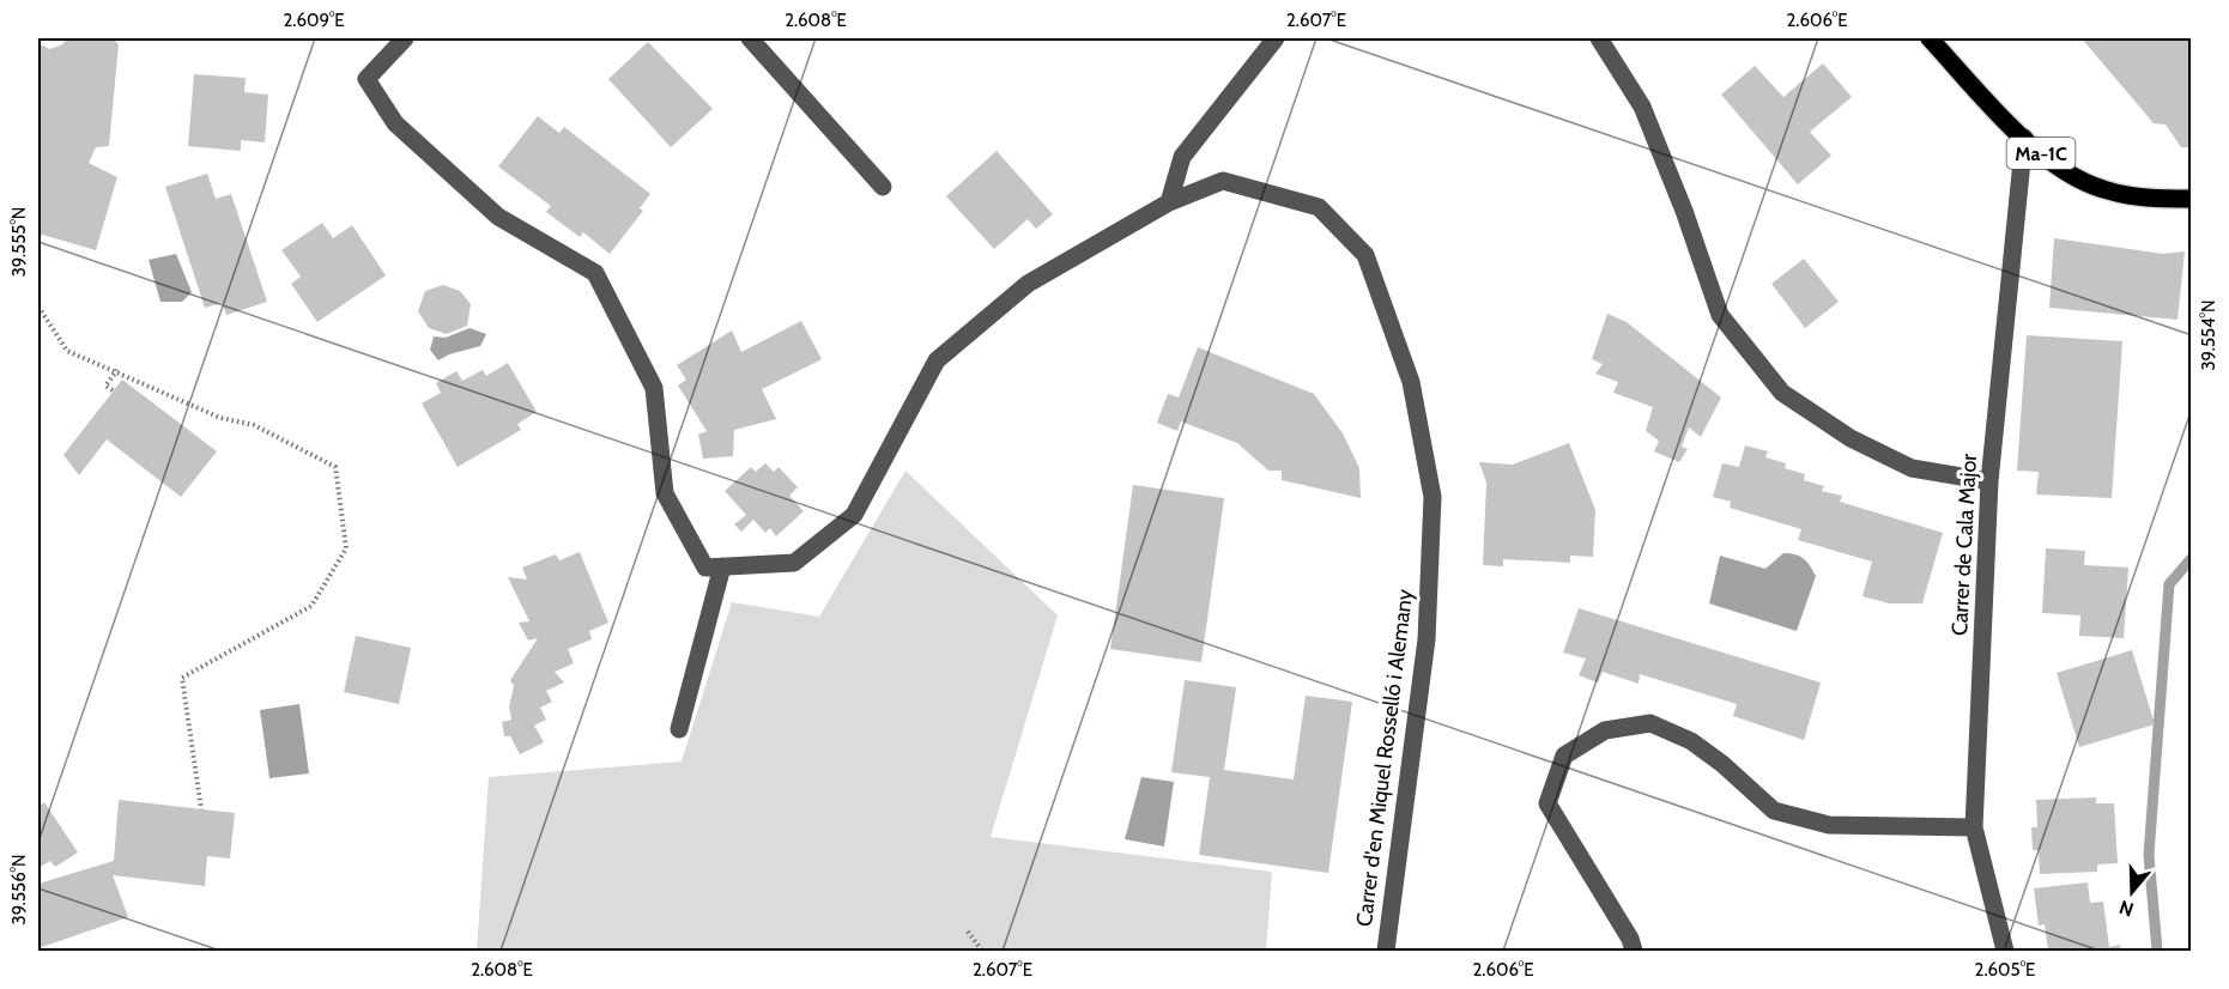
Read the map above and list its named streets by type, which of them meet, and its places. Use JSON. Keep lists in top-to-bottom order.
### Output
{
  "streets": {
    "main road": ["Ma-1C"],
    "street": ["Carrer de Cala Major", "Carrer d'en Miquel Rosselló i Alemany"]
  },
  "crossings": [
    ["Ma-1C", "Carrer de Cala Major"]
  ],
  "north": "bottom",
  "coordinates": [
    "2.609°E",
    "2.608°E",
    "2.607°E",
    "2.606°E",
    "39.555°N",
    "39.554°N",
    "39.556°N",
    "2.605°E"
  ]
}
